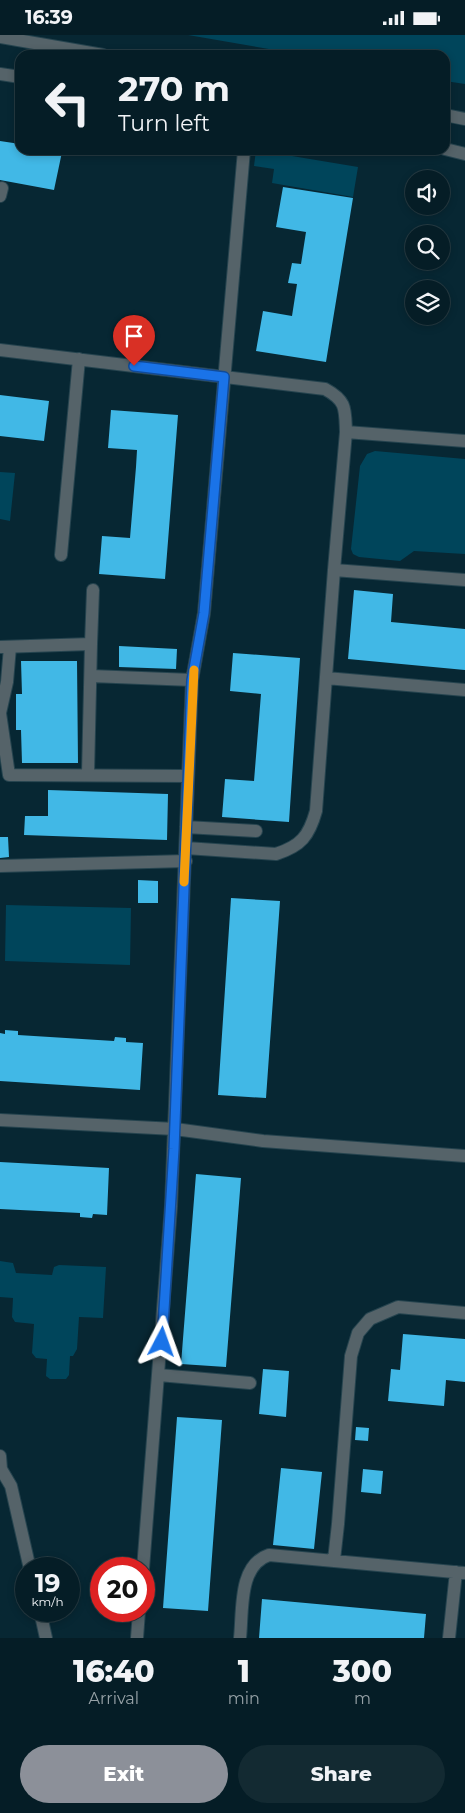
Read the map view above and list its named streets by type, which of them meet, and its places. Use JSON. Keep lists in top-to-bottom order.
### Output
{
  "page": {
    "status": "16:39",
    "turn": ["270 m", "Turn left"],
    "speed": "19 km/h",
    "limit": "20",
    "eta": [
      "16:40",
      "Arrival",
      "1",
      "min",
      "300",
      "m"
    ],
    "buttons": ["Exit", "Share"]
  }
}
